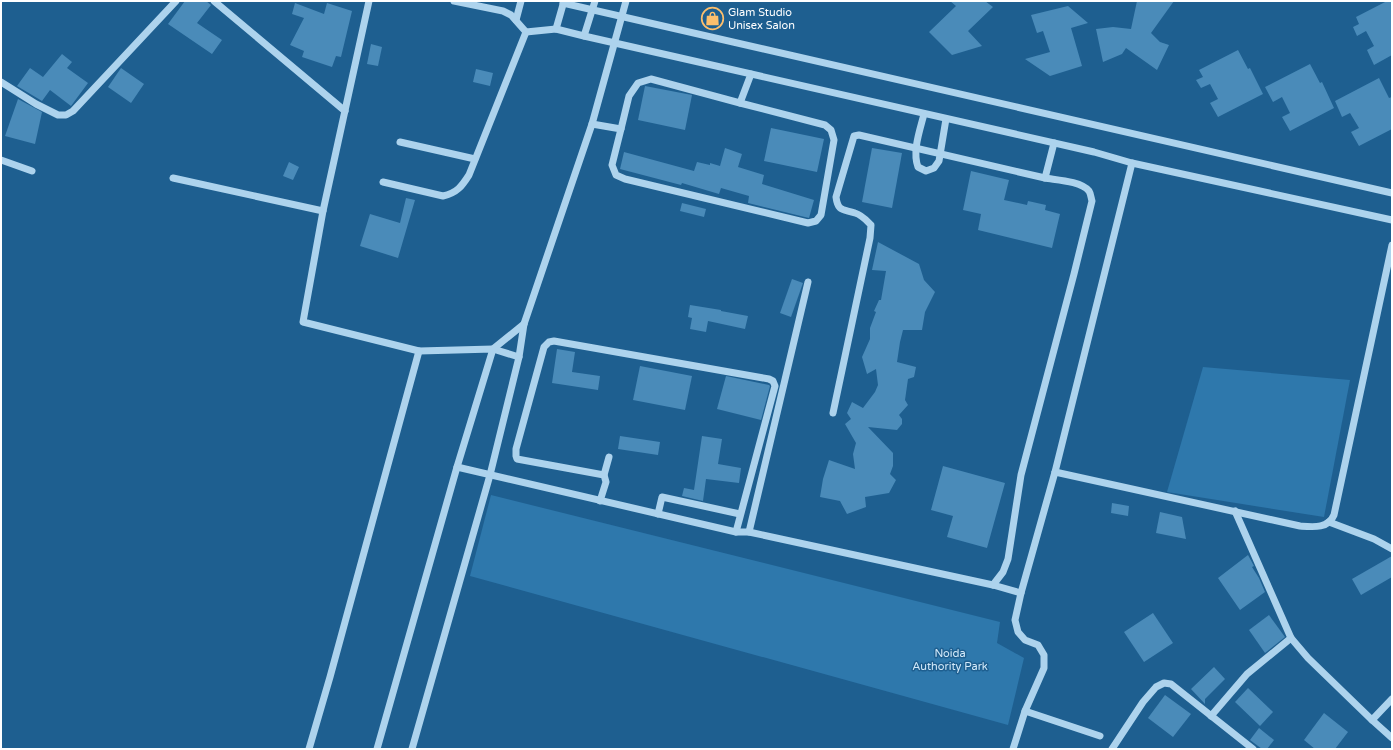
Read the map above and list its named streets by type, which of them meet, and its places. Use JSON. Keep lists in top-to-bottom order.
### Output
{
  "parks": ["Noida Authority Park"],
  "places": {
    "shop": ["Glam Studio Unisex Salon"]
  }
}
